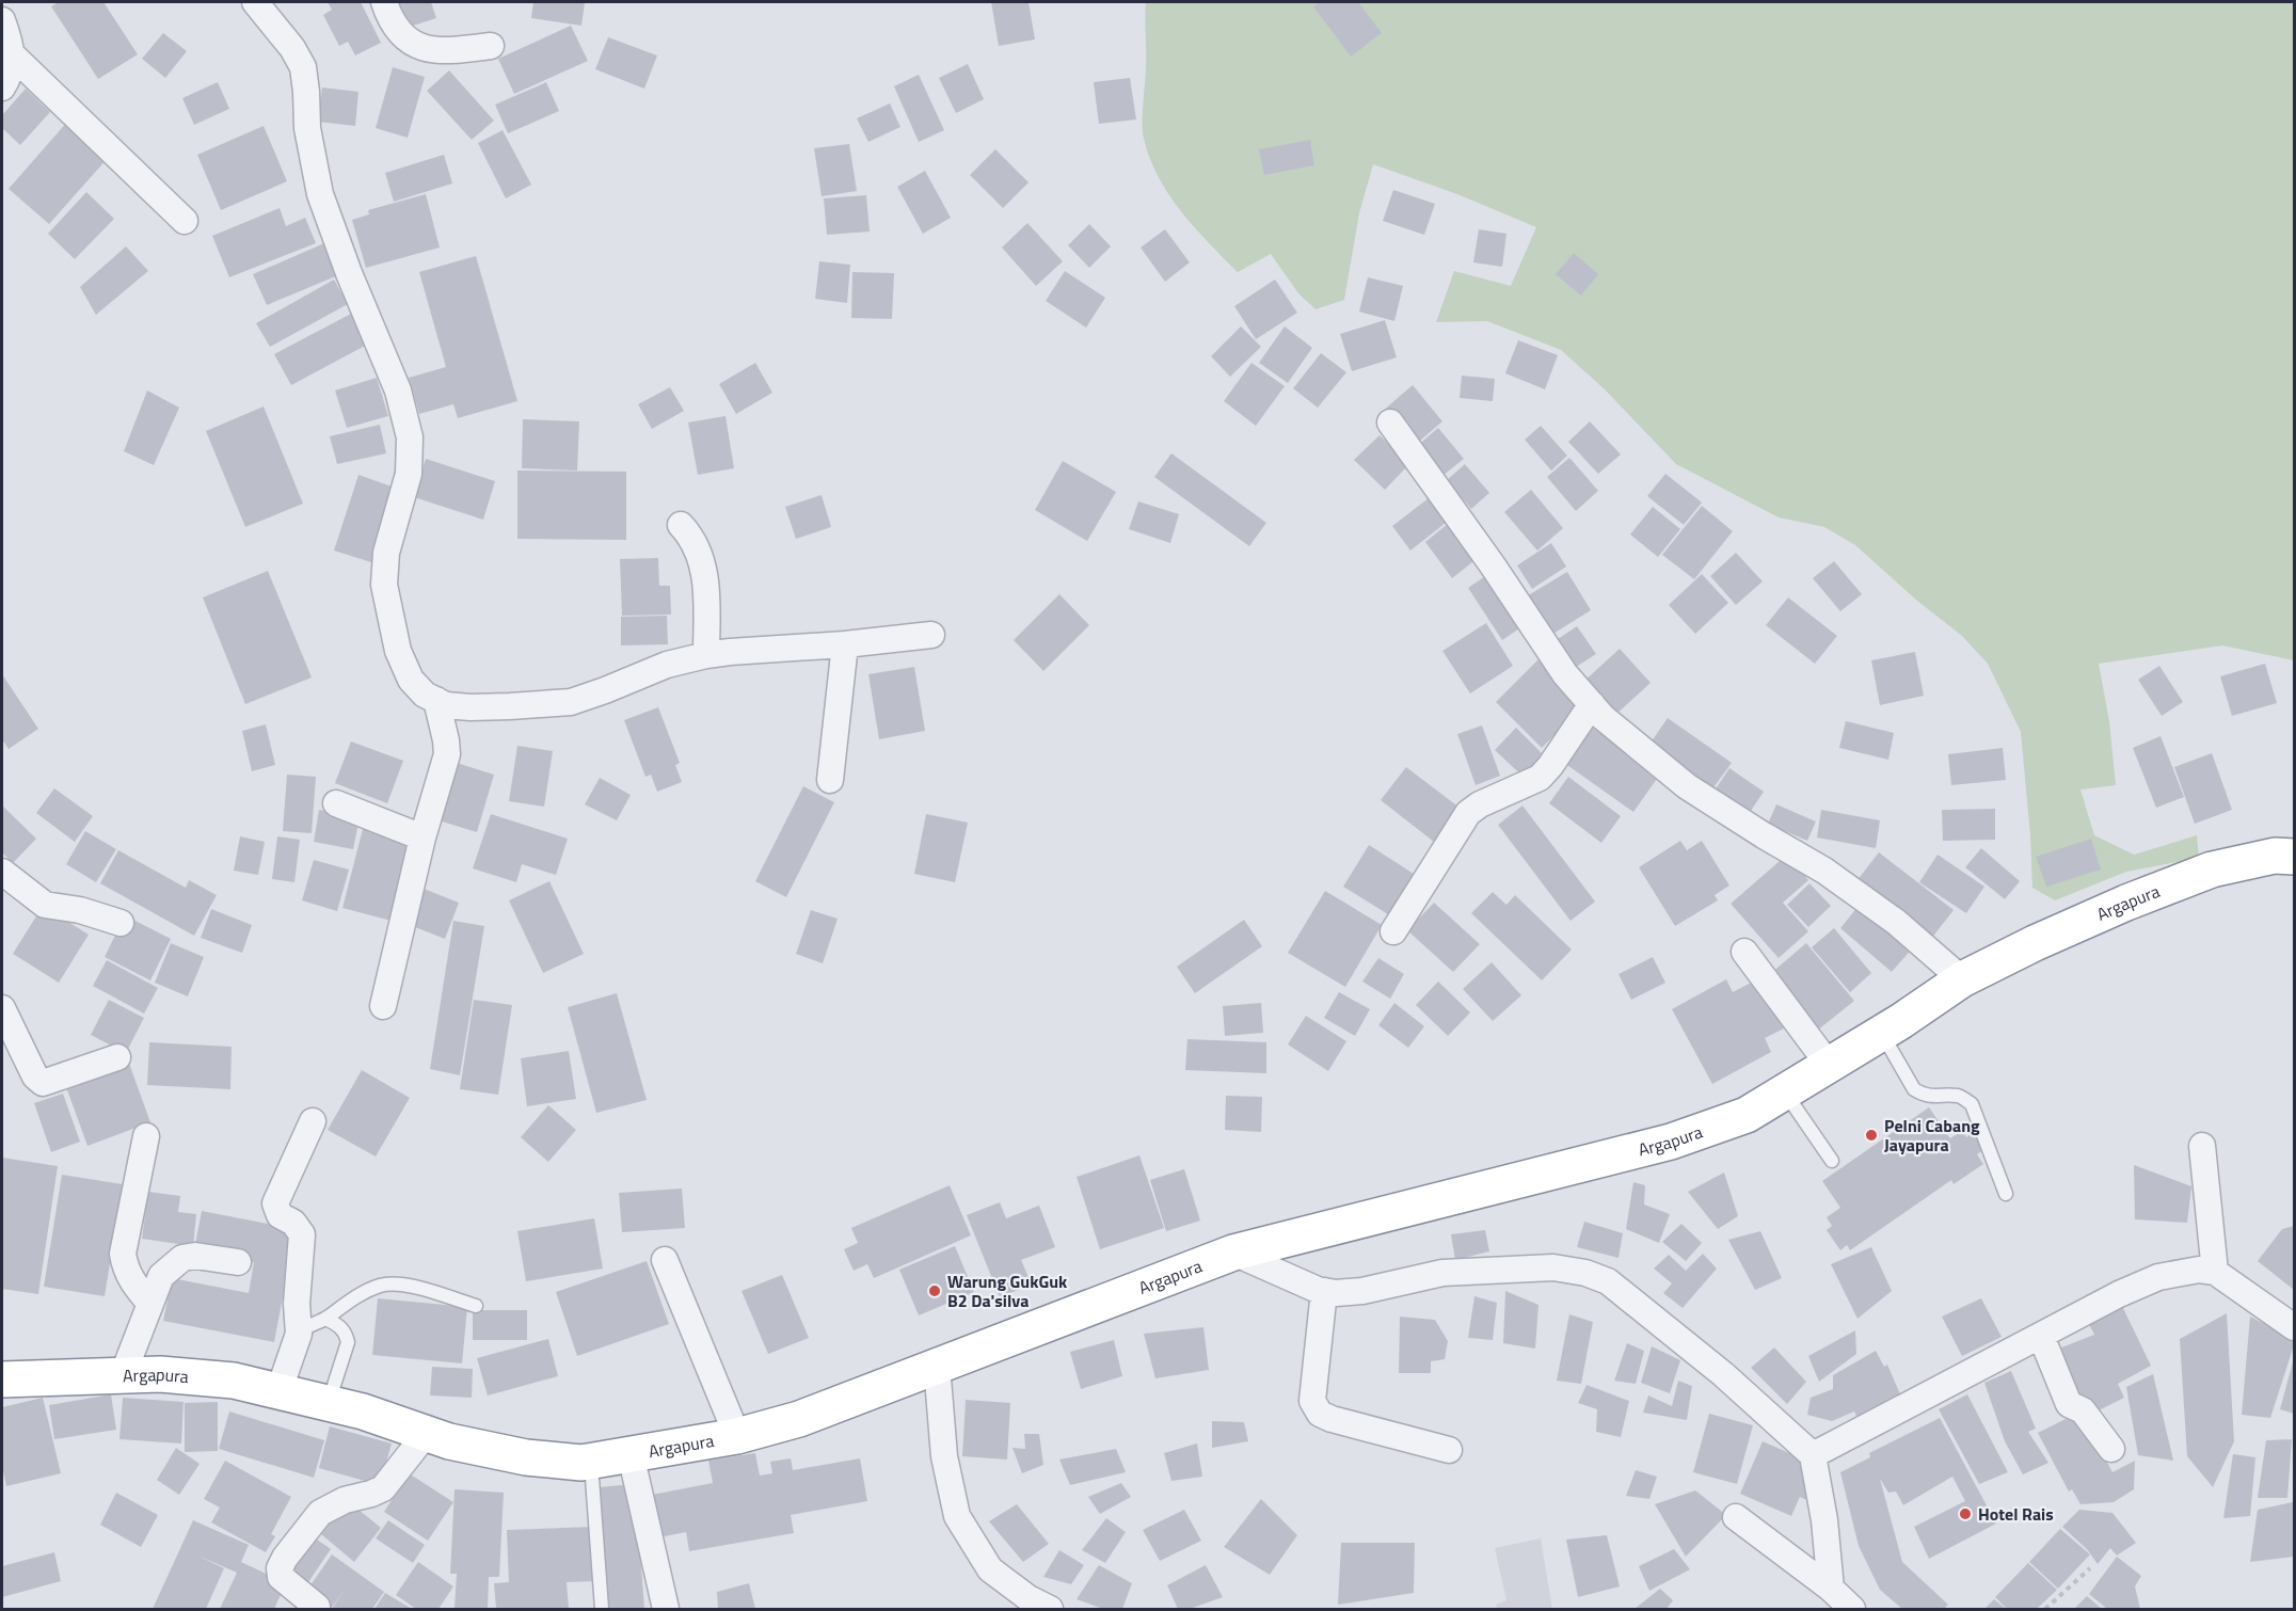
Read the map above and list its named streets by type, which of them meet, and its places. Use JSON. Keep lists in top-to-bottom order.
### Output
{
  "streets": {
    "highway": ["Argapura"]
  },
  "places": ["Pelni Cabang Jayapura", "Warung GukGuk B2 Da'silva", "Hotel Rais"]
}
